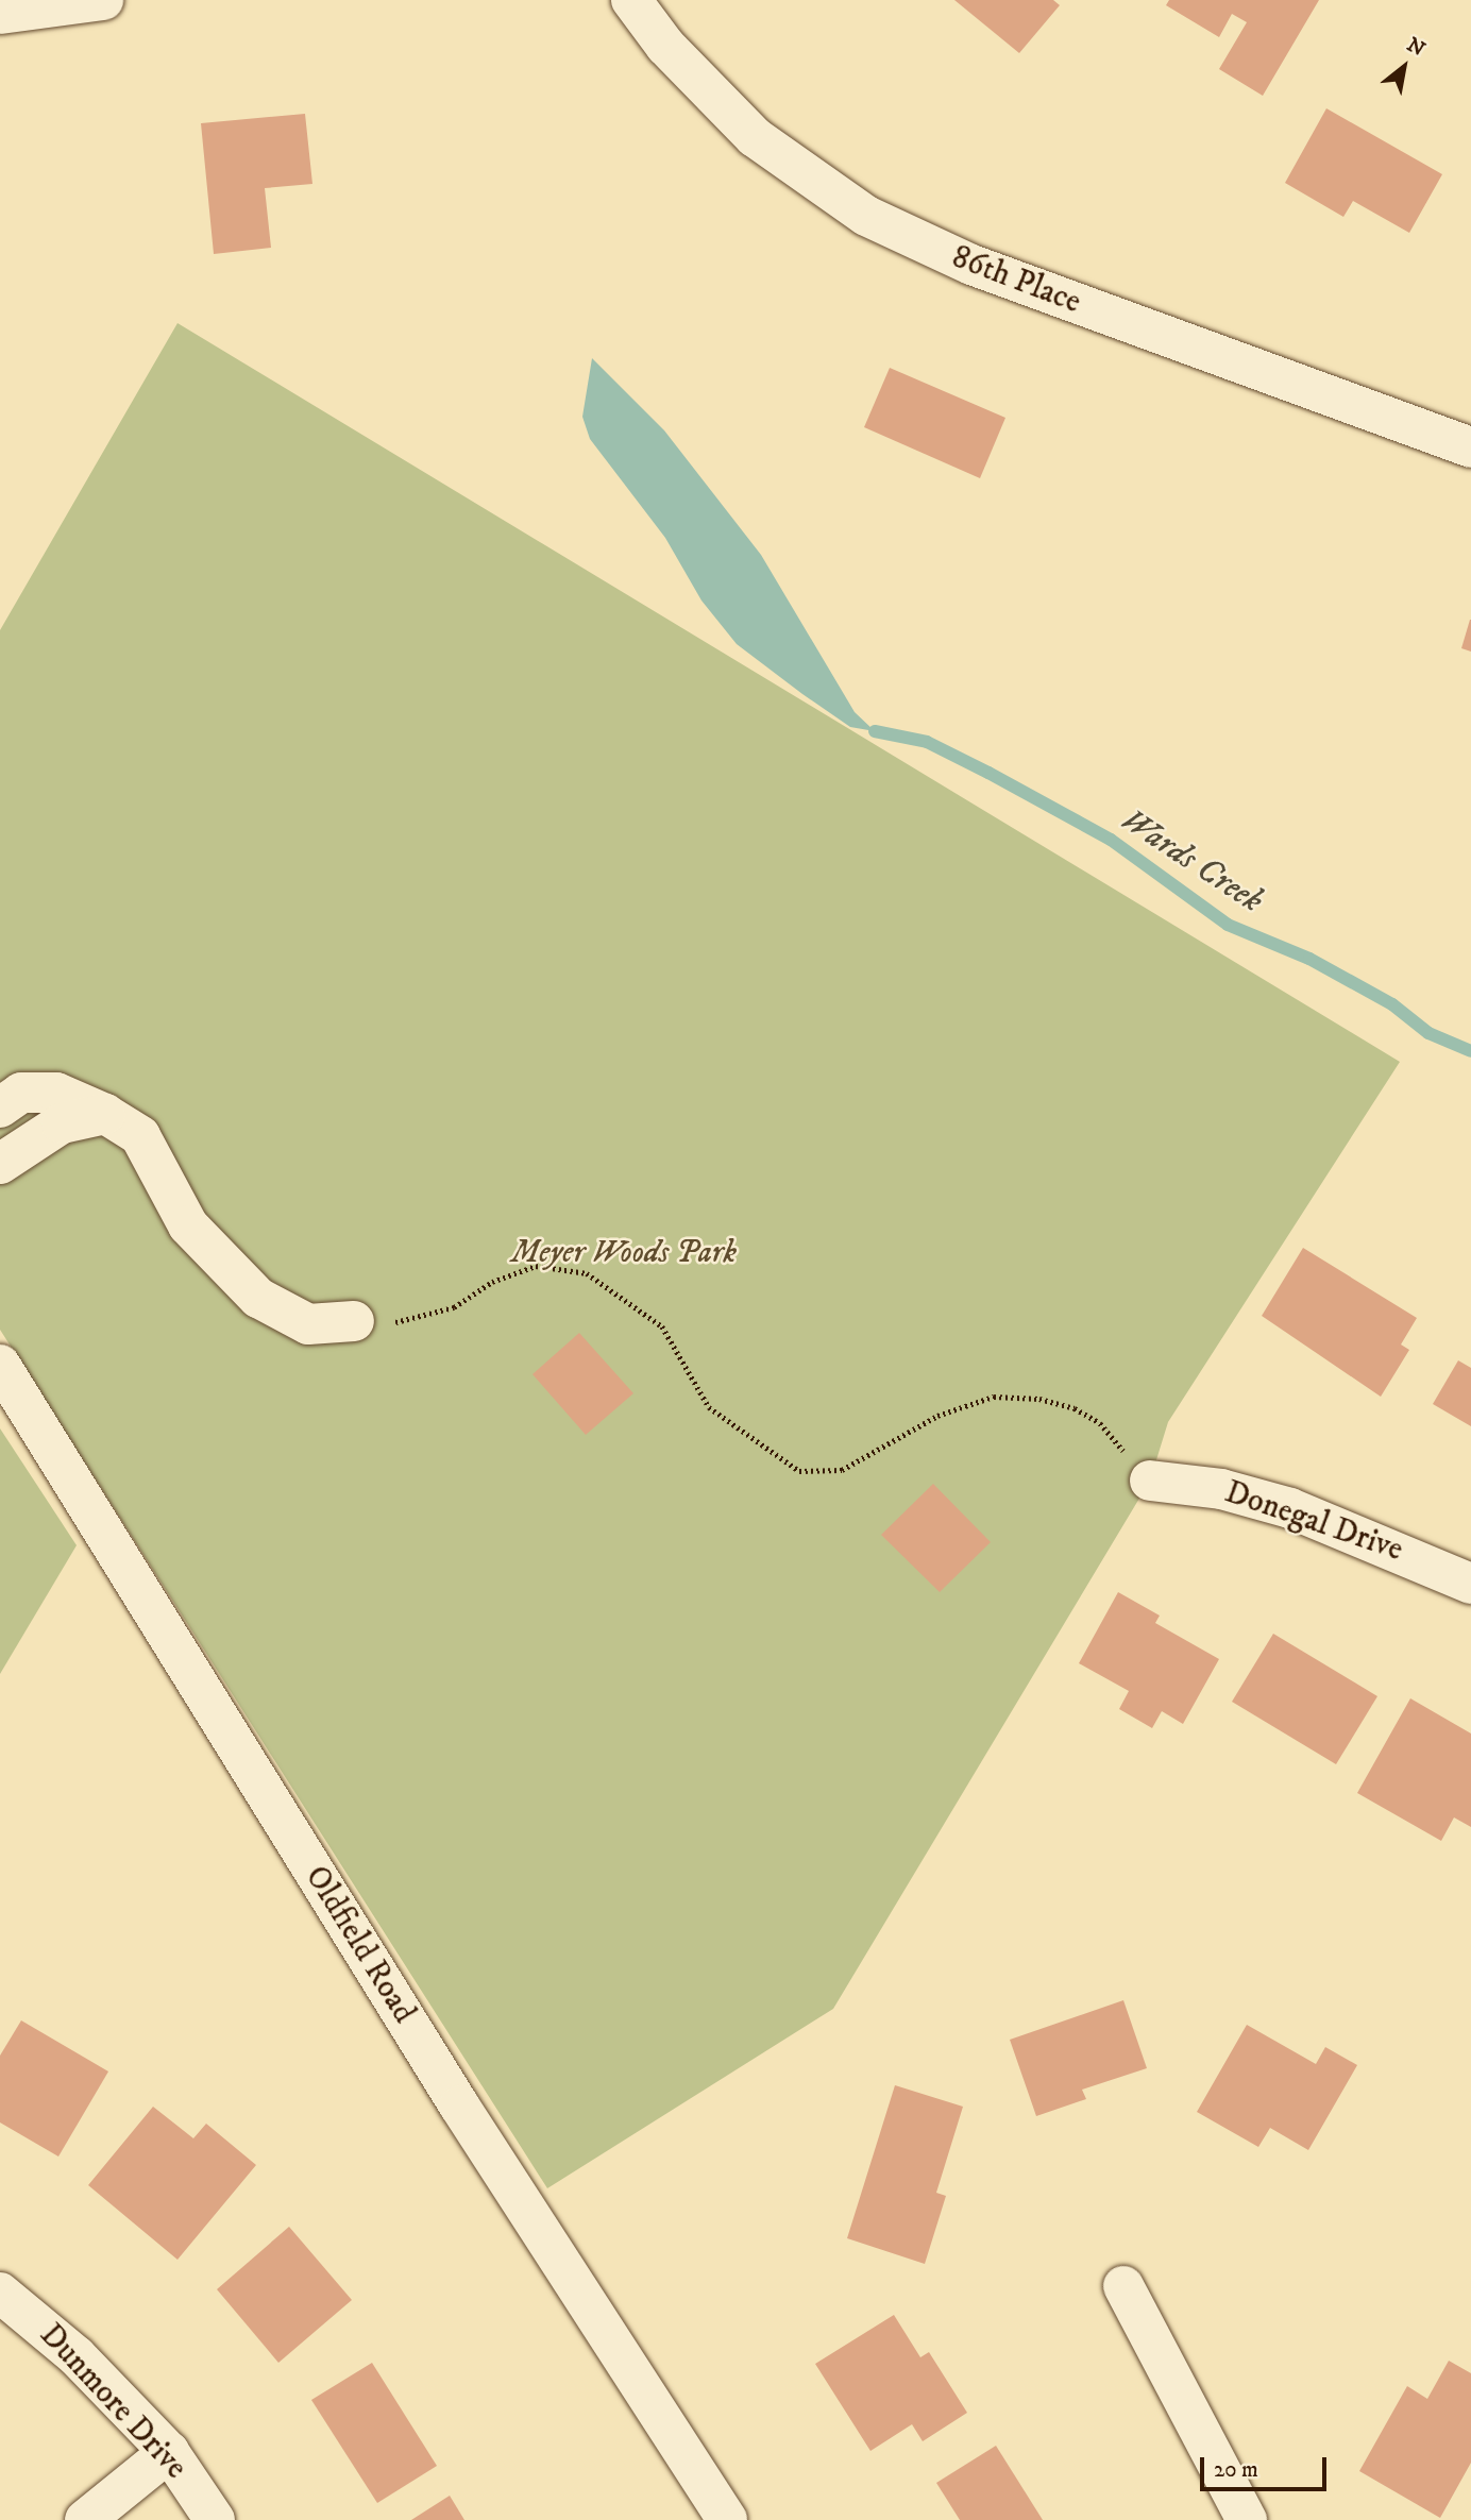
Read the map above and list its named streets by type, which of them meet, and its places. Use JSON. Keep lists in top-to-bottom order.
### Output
{
  "streets": {
    "street": [
      "86th Place",
      "Donegal Drive",
      "Oldfield Road",
      "Dunmore Drive"
    ]
  },
  "water": ["Wards Creek"],
  "parks": ["Meyer Woods Park"],
  "scale_bar": "20 m",
  "north": "top right"
}
